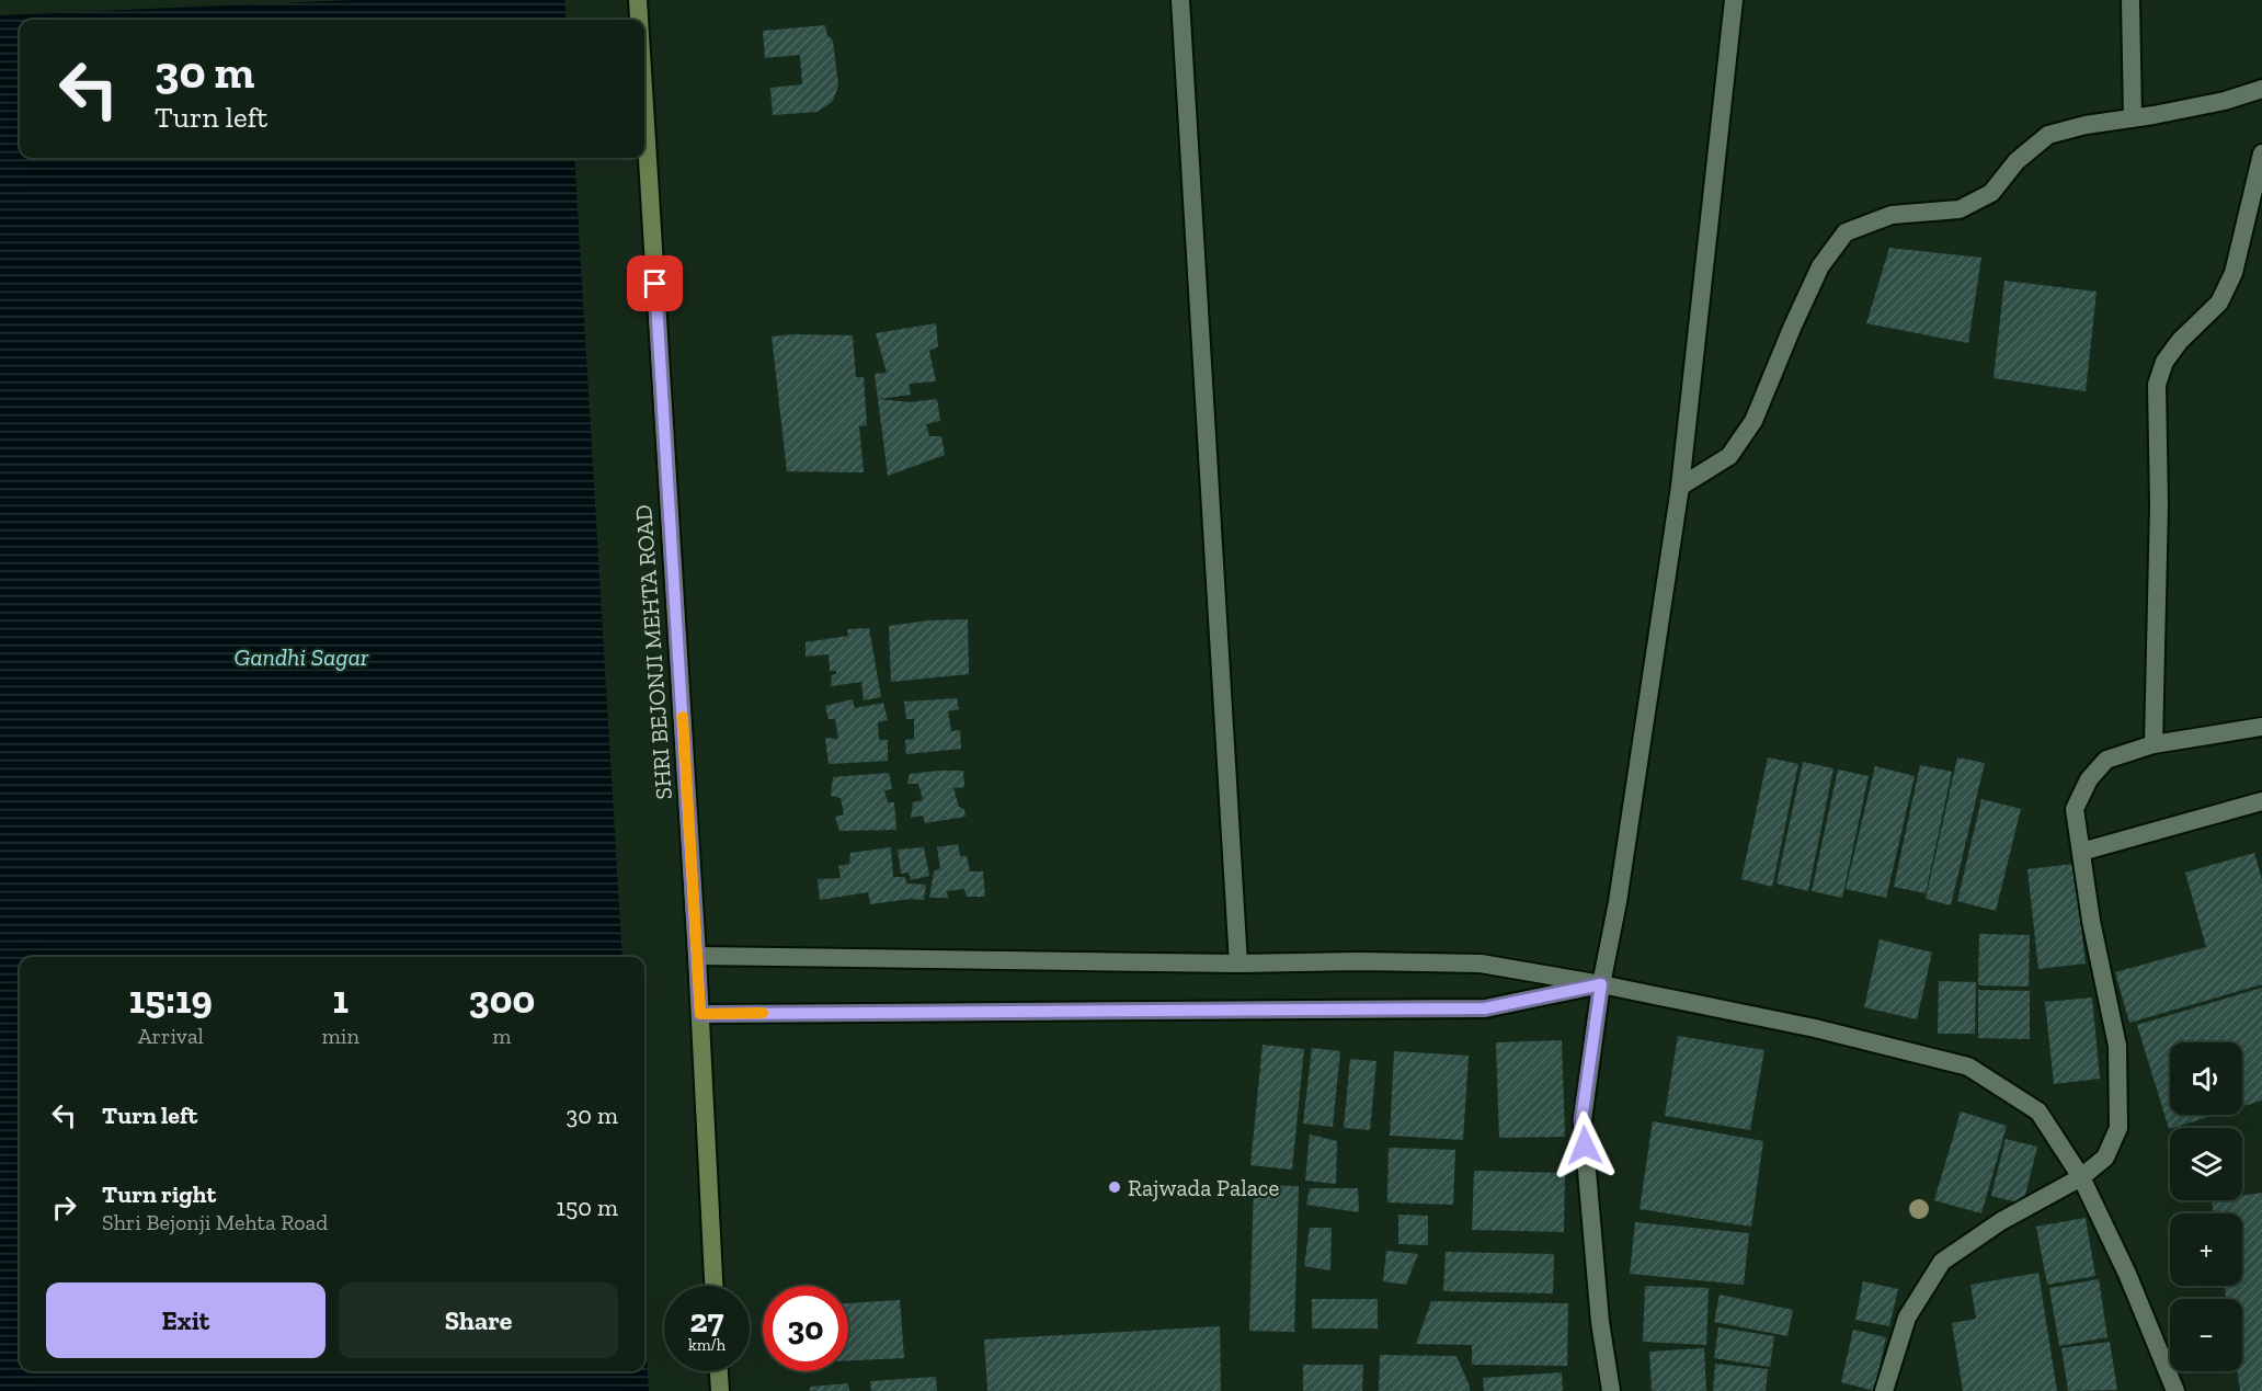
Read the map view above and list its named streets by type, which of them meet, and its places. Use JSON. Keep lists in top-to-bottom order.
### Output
{
  "streets": {
    "main road": ["SHRI BEJONJI MEHTA ROAD"]
  },
  "water": ["Gandhi Sagar"],
  "places": ["Rajwada Palace"],
  "page": {
    "turn": ["30 m", "Turn left"],
    "eta": [
      "15:19",
      "Arrival",
      "1",
      "min",
      "300",
      "m"
    ],
    "map_buttons": ["+", "−"],
    "list": [
      {
        "name": "Turn left",
        "value": "30 m"
      },
      {
        "name": "Turn right",
        "note": "Shri Bejonji Mehta Road",
        "value": "150 m"
      }
    ],
    "buttons": ["Exit", "Share"],
    "speed": "27 km/h",
    "limit": "30"
  }
}
